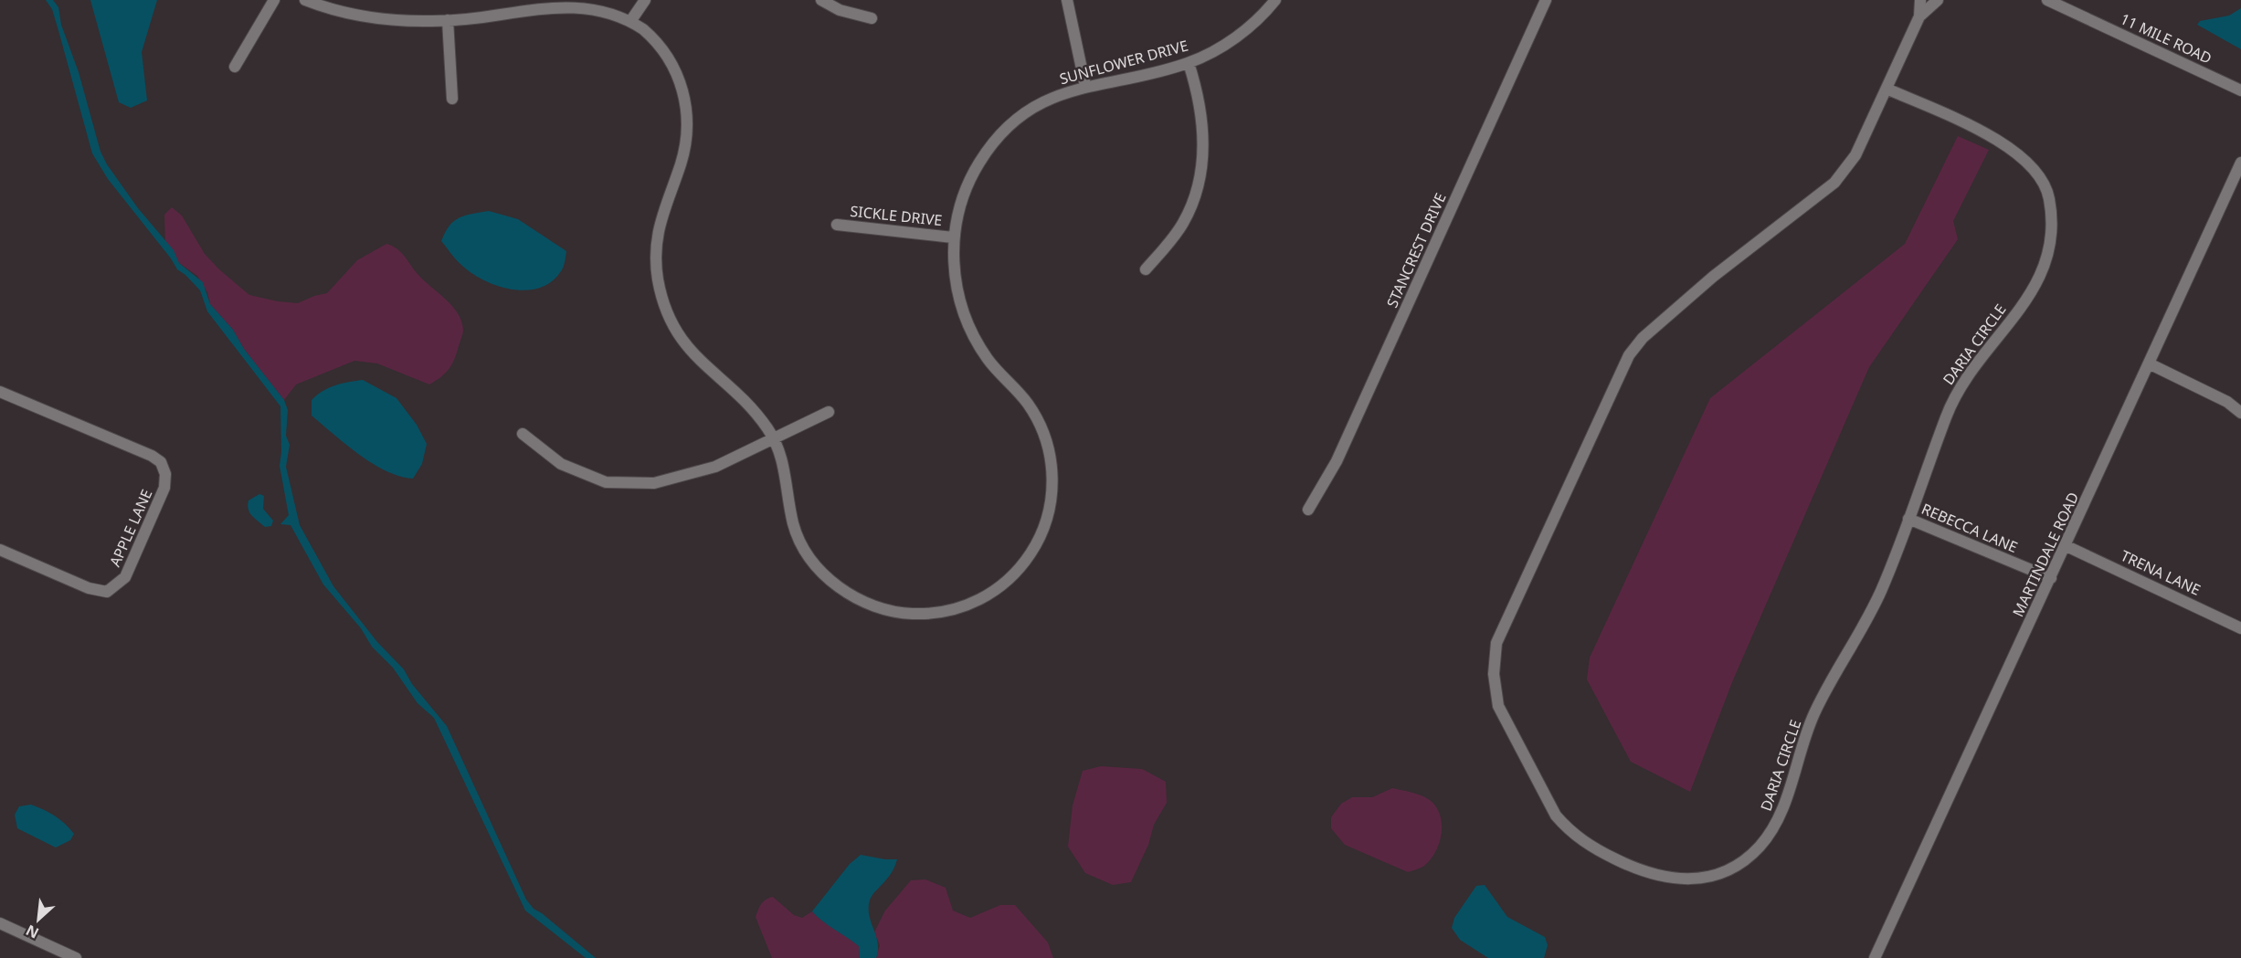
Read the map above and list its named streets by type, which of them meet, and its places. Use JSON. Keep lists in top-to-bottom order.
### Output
{
  "streets": {
    "street": [
      "11 MILE ROAD",
      "SUNFLOWER DRIVE",
      "SICKLE DRIVE",
      "STANCREST DRIVE",
      "DARIA CIRCLE",
      "APPLE LANE",
      "REBECCA LANE",
      "MARTINDALE ROAD",
      "TRENA LANE"
    ]
  },
  "crossings": [
    ["SUNFLOWER DRIVE", "SICKLE DRIVE"],
    ["DARIA CIRCLE", "REBECCA LANE"],
    ["REBECCA LANE", "MARTINDALE ROAD"],
    ["MARTINDALE ROAD", "TRENA LANE"]
  ],
  "north": "bottom left"
}
